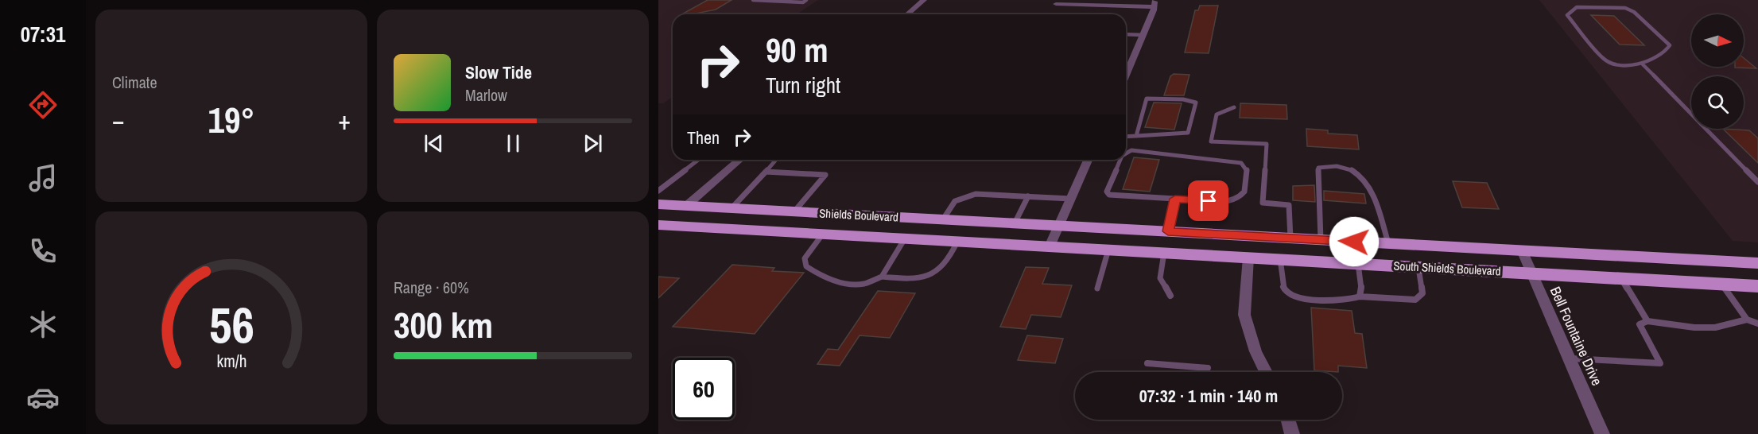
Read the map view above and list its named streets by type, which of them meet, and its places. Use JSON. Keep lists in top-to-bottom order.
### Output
{
  "streets": {
    "main road": ["Shields Boulevard", "South Shields Boulevard"],
    "street": ["Bell Fountaine Drive"]
  },
  "crossings": [
    ["Shields Boulevard", "South Shields Boulevard"],
    ["South Shields Boulevard", "Bell Fountaine Drive"]
  ],
  "north": "right",
  "page": {
    "tabs": "07:31",
    "tile": [
      "Climate",
      ["Range · 60%", "300 km"]
    ],
    "turn": ["90 m", "Turn right"],
    "song": ["Slow Tide", "Marlow"],
    "heat": ["−", "19°", "+"],
    "then": "Then",
    "limit": "60",
    "trip": "07:32 · 1 min · 140 m",
    "gauge": ["56", "km/h"]
  }
}
